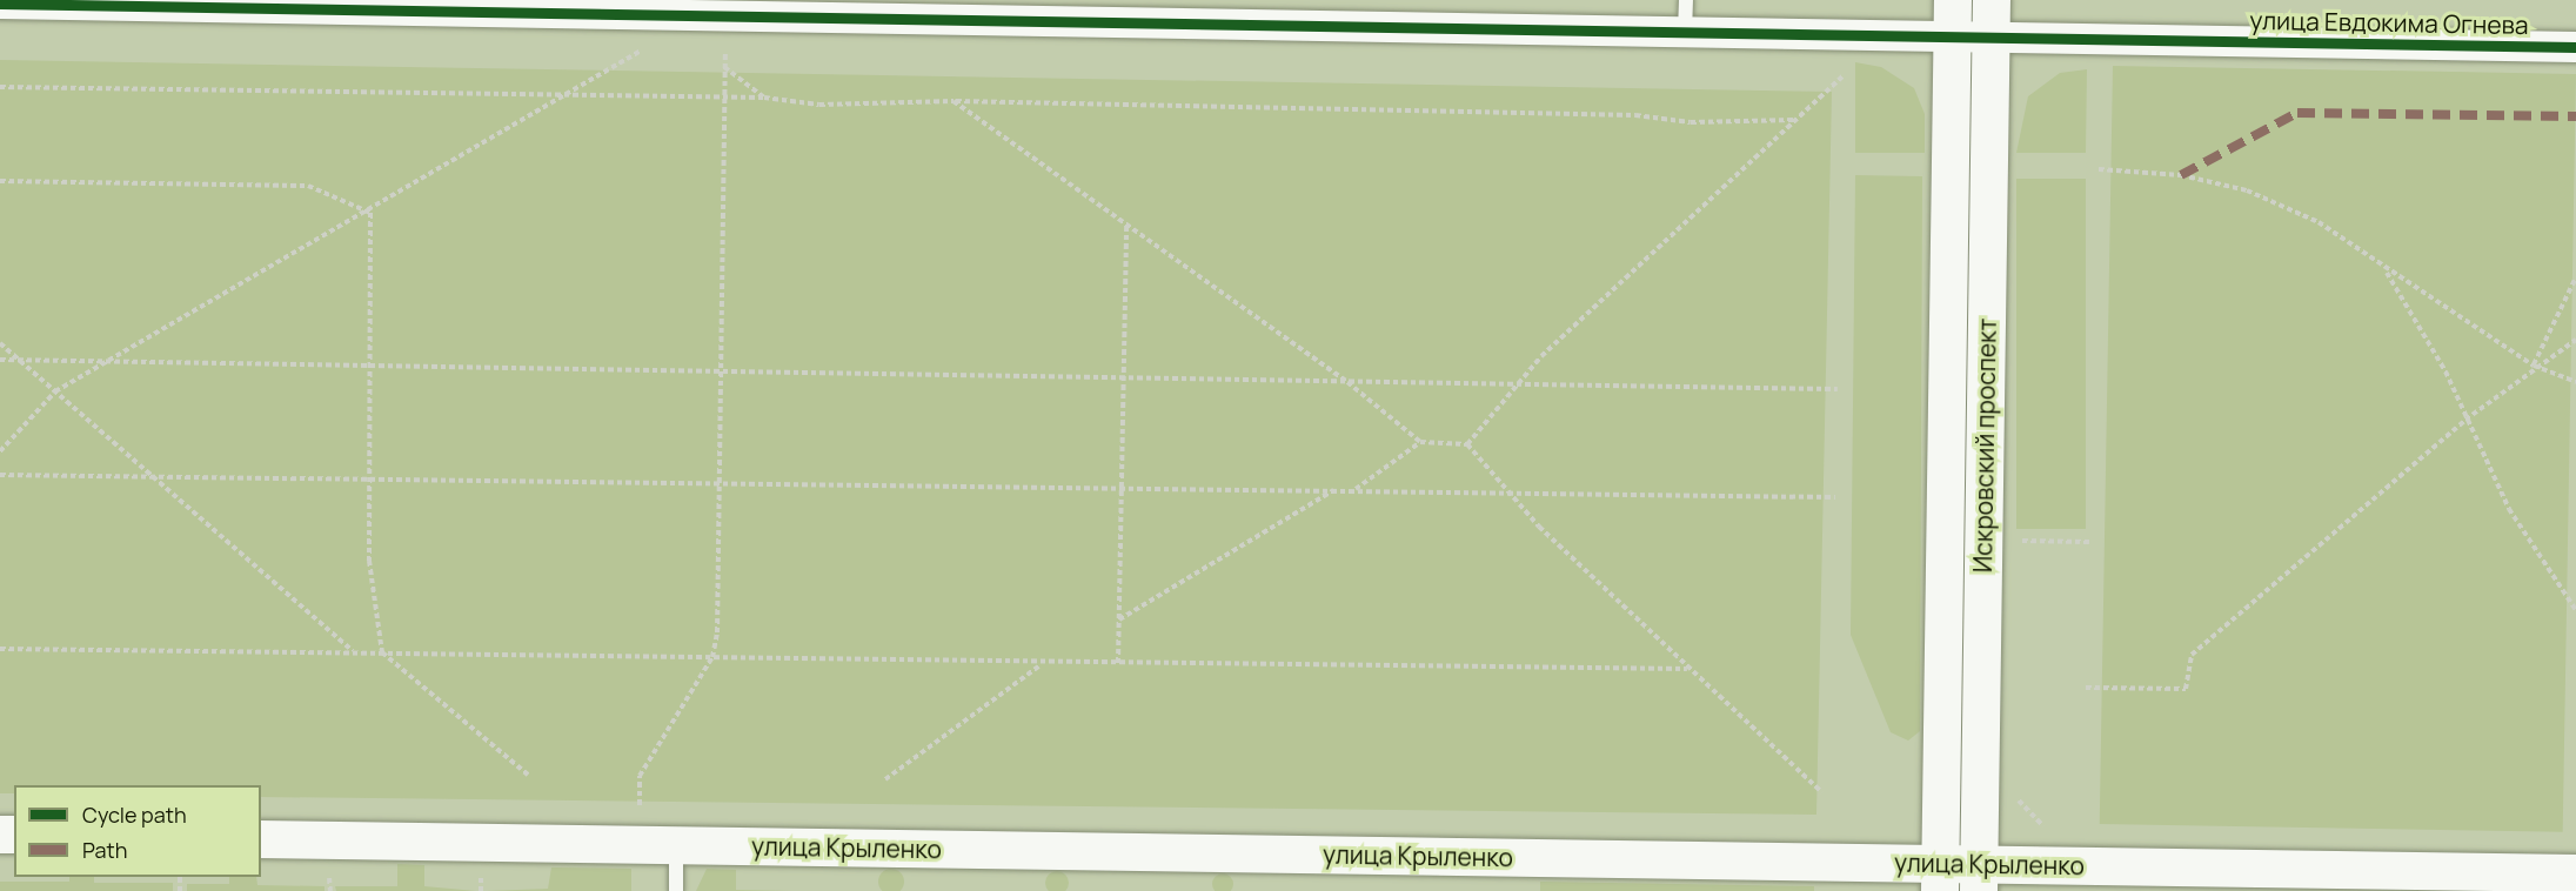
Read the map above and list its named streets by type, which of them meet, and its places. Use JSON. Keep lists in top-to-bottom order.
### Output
{
  "streets": {
    "street": ["улица Евдокима Огнева", "Искровский проспект", "улица Крыленко"]
  },
  "crossings": [
    ["улица Евдокима Огнева", "Искровский проспект"],
    ["Искровский проспект", "улица Крыленко"]
  ],
  "legend": ["Cycle path", "Path"]
}
